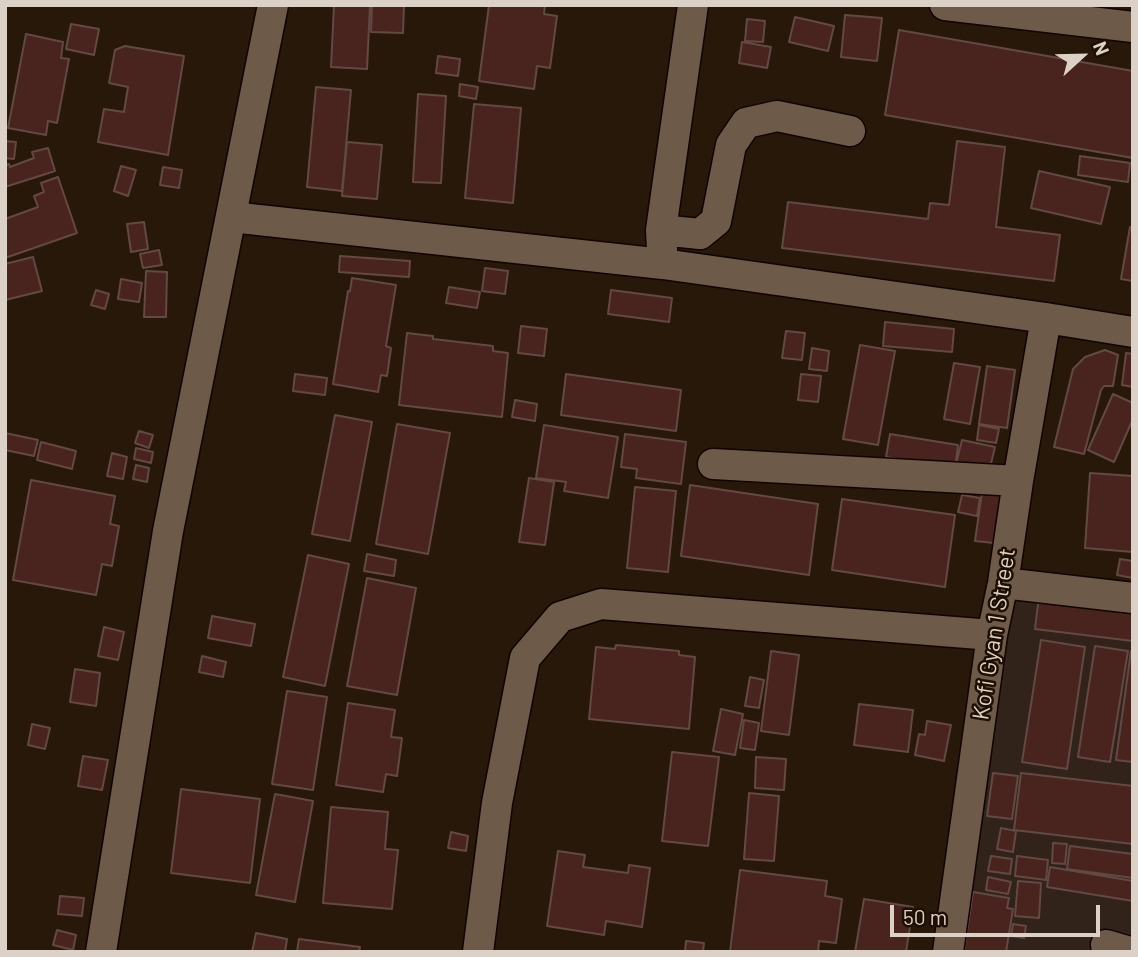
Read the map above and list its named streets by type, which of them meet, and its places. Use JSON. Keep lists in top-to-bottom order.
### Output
{
  "streets": {
    "street": ["Kofi Gyan 1 Street"]
  },
  "scale_bar": "50 m",
  "north": "right"
}
